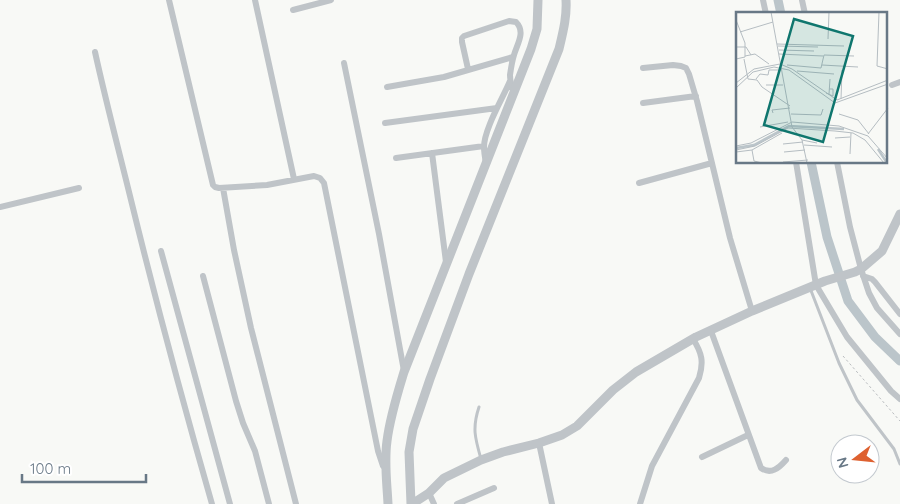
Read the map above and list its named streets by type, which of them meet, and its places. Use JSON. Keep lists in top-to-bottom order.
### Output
{
  "scale_bar": "100 m",
  "north": "left"
}
